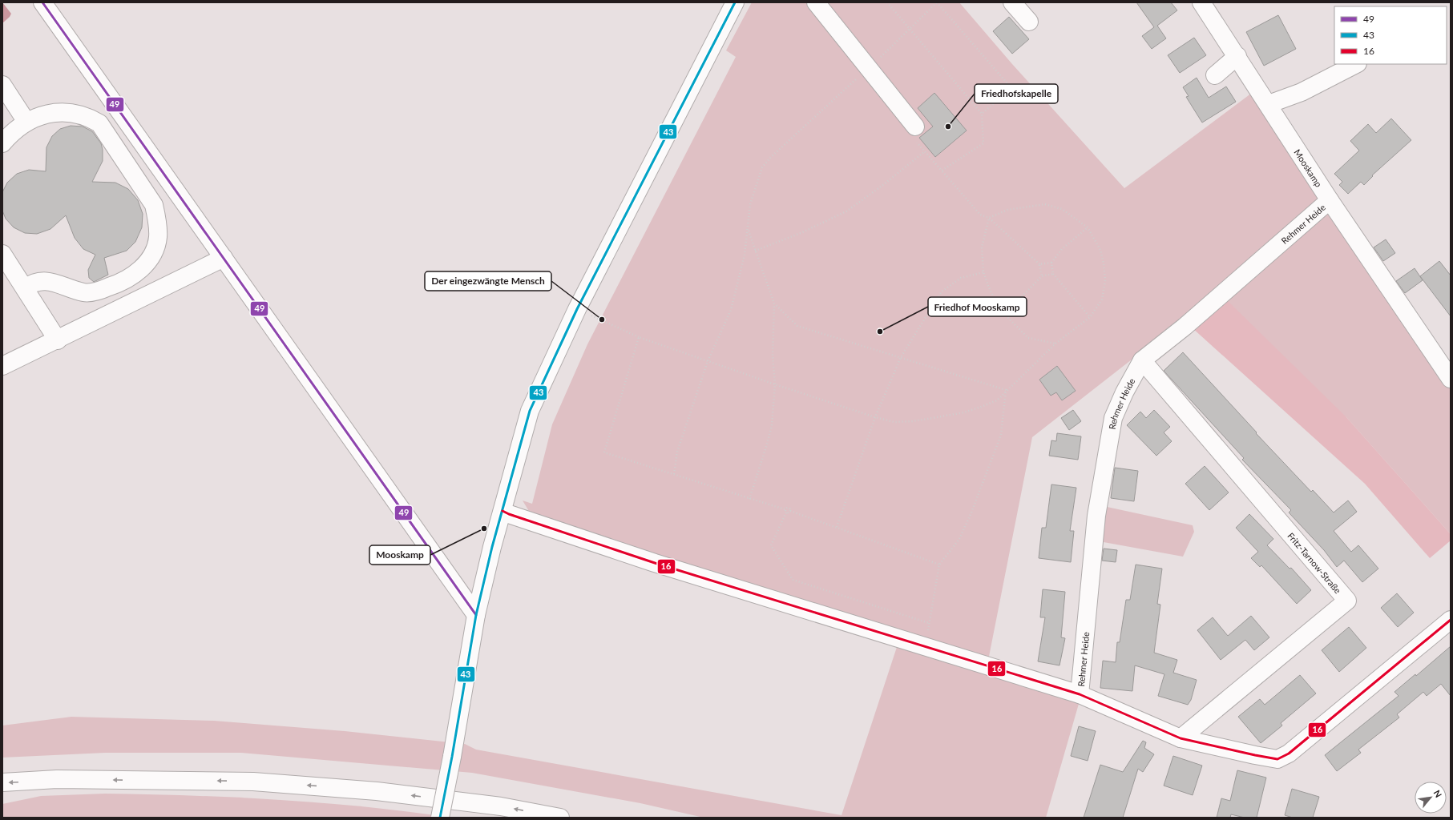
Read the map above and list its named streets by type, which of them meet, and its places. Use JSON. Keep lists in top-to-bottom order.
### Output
{
  "streets": {
    "main road": ["Mooskamp", "Rehmer Heide", "Fritz-Tarnow-Straße"]
  },
  "crossings": [
    ["Mooskamp", "Rehmer Heide"],
    ["Rehmer Heide", "Fritz-Tarnow-Straße"]
  ],
  "places": [
    "Friedhofskapelle",
    "Der eingezwängte Mensch",
    "Friedhof Mooskamp",
    "Mooskamp"
  ],
  "lines": ["transit line 49", "transit line 43", "transit line 16"],
  "legend": ["49", "43", "16"],
  "north": "top right"
}
